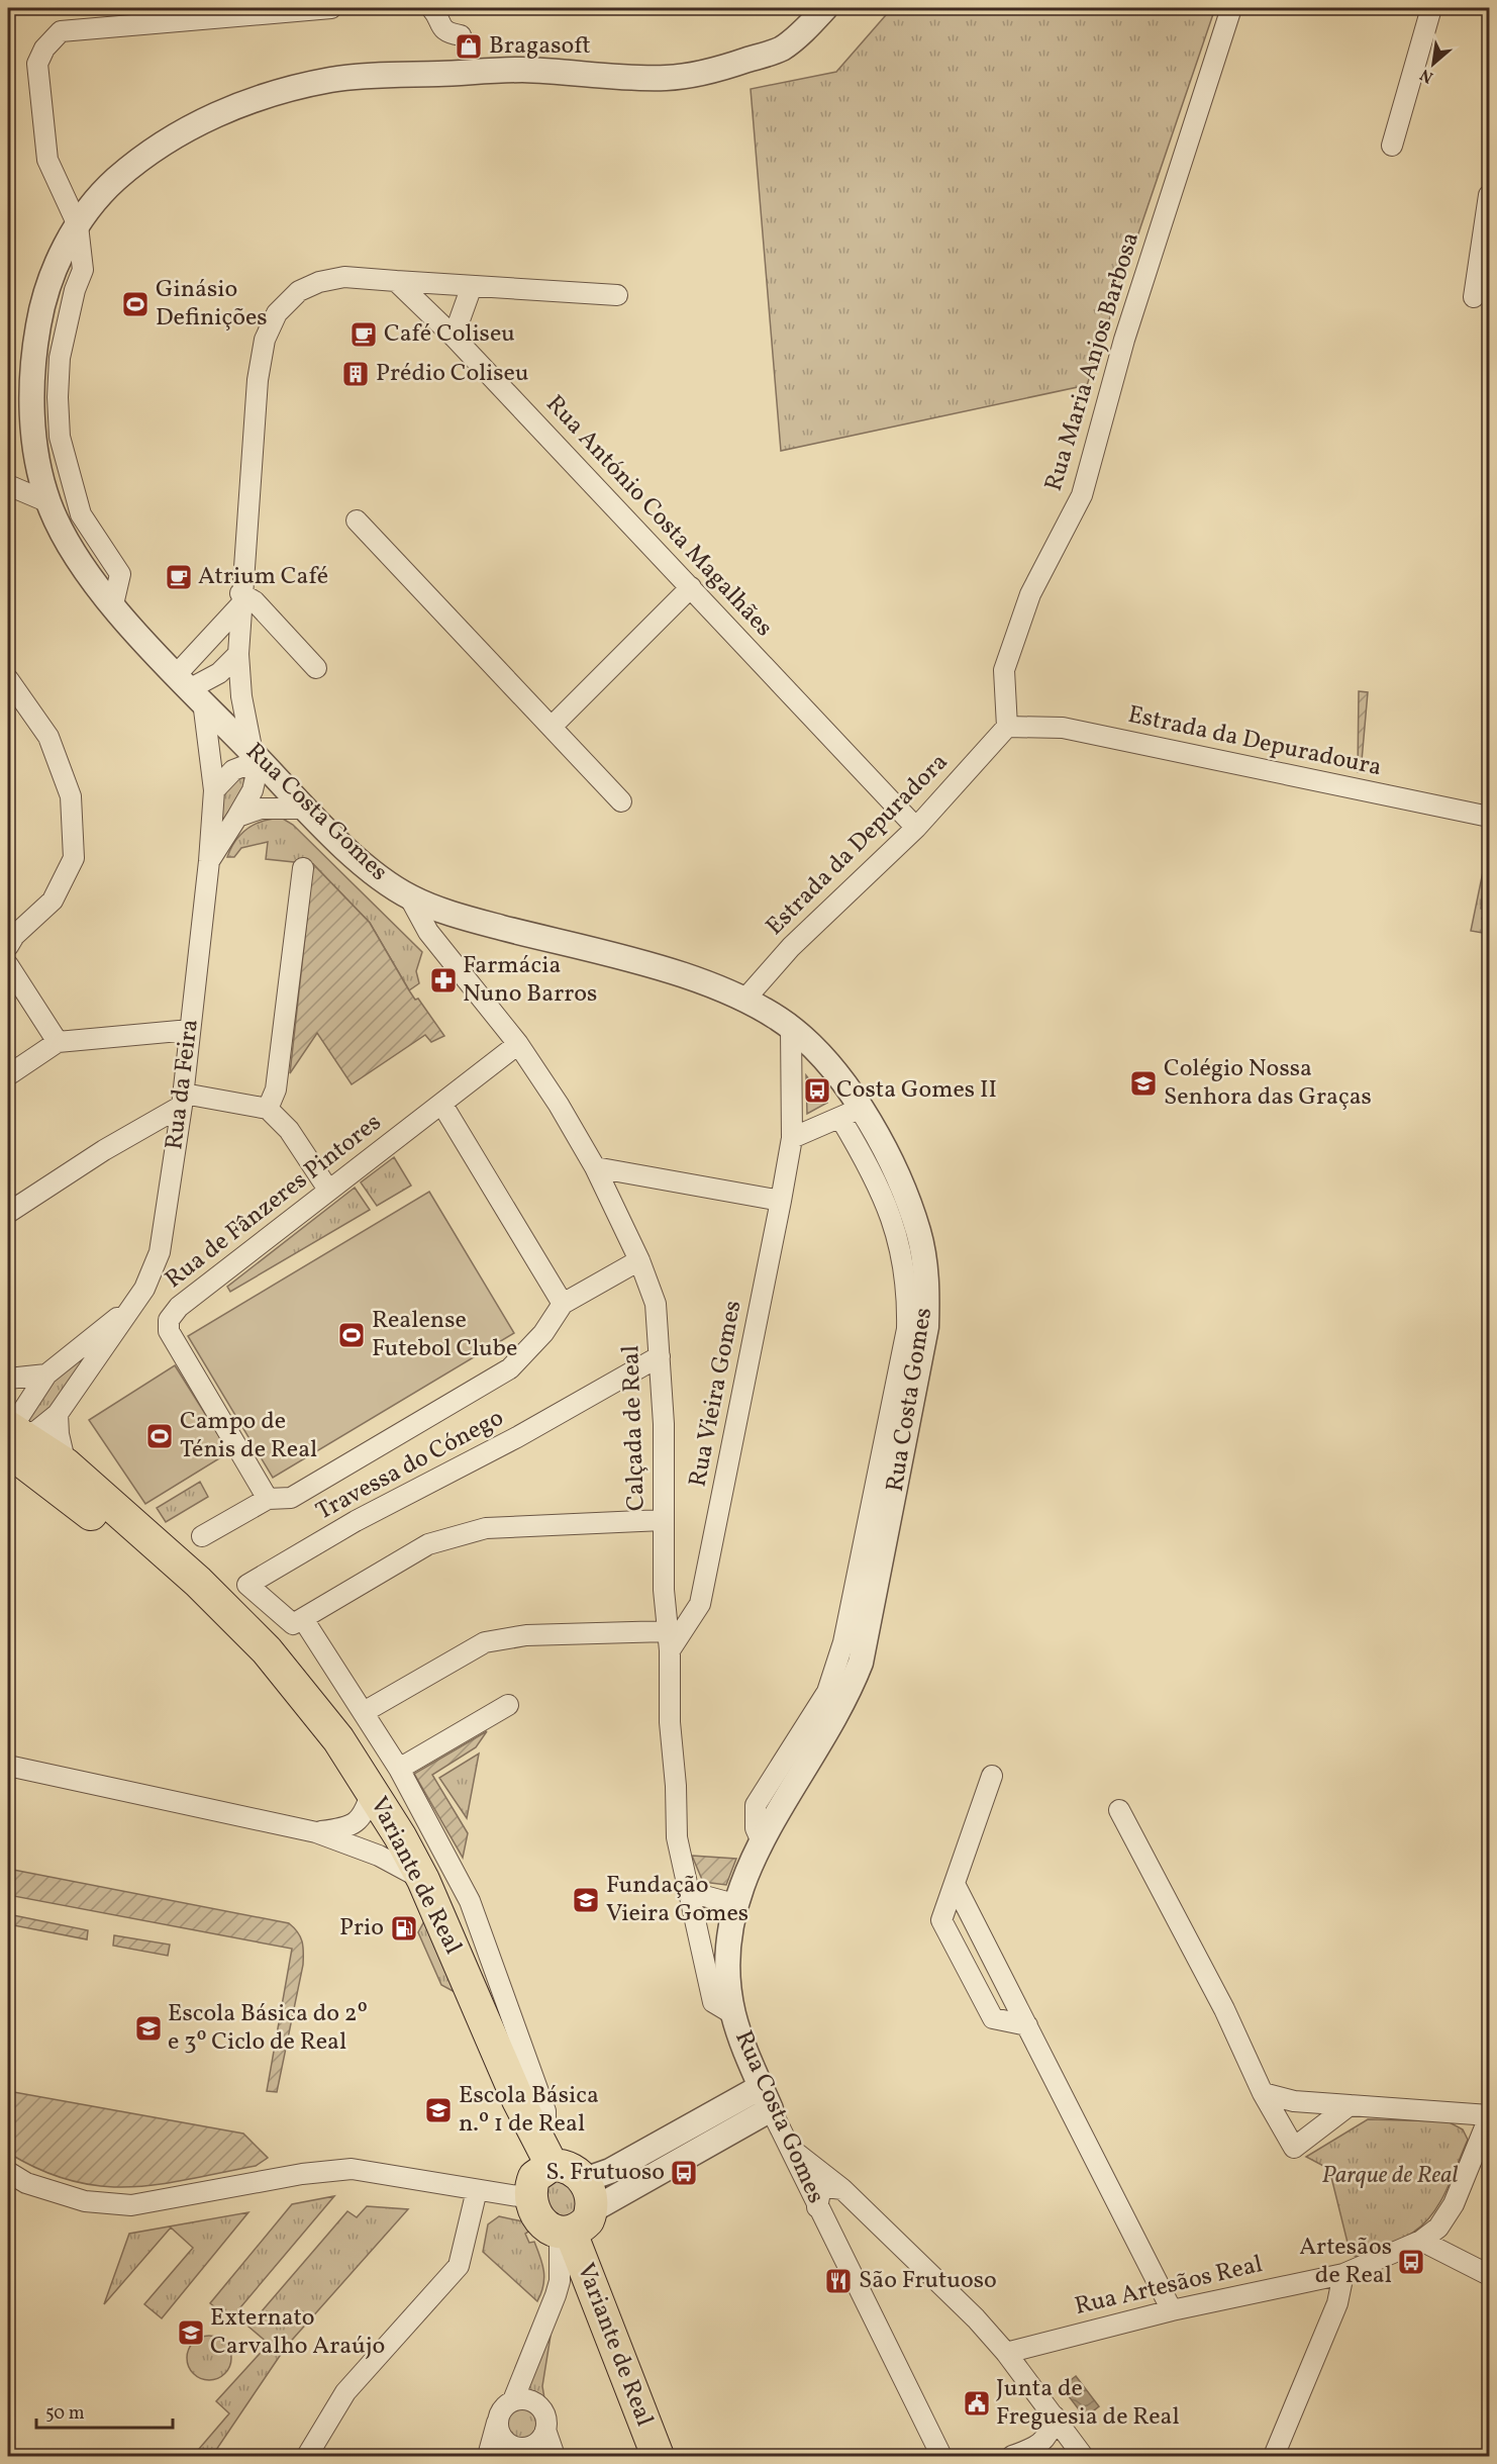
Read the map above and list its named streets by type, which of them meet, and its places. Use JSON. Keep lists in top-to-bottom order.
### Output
{
  "streets": {
    "main road": ["Variante de Real"],
    "street": [
      "Rua Maria Anjos Barbosa",
      "Rua António Costa Magalhães",
      "Estrada da Depuradoura",
      "Rua Costa Gomes",
      "Estrada da Depuradora",
      "Rua da Feira",
      "Rua de Fânzeres Pintores",
      "Rua Vieira Gomes",
      "Calçada de Real",
      "Travessa do Cónego",
      "Rua Artesãos Real"
    ]
  },
  "crossings": [
    ["Rua Maria Anjos Barbosa", "Estrada da Depuradoura"],
    ["Rua Maria Anjos Barbosa", "Estrada da Depuradora"],
    ["Rua António Costa Magalhães", "Estrada da Depuradora"],
    ["Estrada da Depuradoura", "Estrada da Depuradora"],
    ["Rua Costa Gomes", "Estrada da Depuradora"],
    ["Rua Costa Gomes", "Rua da Feira"],
    ["Rua Costa Gomes", "Rua Vieira Gomes"],
    ["Rua Costa Gomes", "Calçada de Real"],
    ["Rua da Feira", "Variante de Real"],
    ["Rua de Fânzeres Pintores", "Calçada de Real"],
    ["Rua Vieira Gomes", "Calçada de Real"],
    ["Calçada de Real", "Travessa do Cónego"]
  ],
  "parks": ["Parque de Real"],
  "places": {
    "shop": ["Bragasoft"],
    "sports": ["Ginásio Definições", "Realense Futebol Clube", "Campo de Ténis de Real"],
    "cafe": ["Café Coliseu", "Atrium Café"],
    "building": ["Prédio Coliseu"],
    "pharmacy": ["Farmácia Nuno Barros"],
    "school or university": [
      "Colégio Nossa Senhora das Graças",
      "Fundação Vieira Gomes",
      "Escola Básica do 2º e 3º Ciclo de Real",
      "Escola Básica n.º 1 de Real",
      "Externato Carvalho Araújo"
    ],
    "bus stop": ["Costa Gomes II", "S. Frutuoso", "Artesãos de Real"],
    "fuel station": ["Prio"],
    "restaurant": ["São Frutuoso"],
    "public building": ["Junta de Freguesia de Real"]
  },
  "scale_bar": "50 m",
  "north": "bottom left"
}
